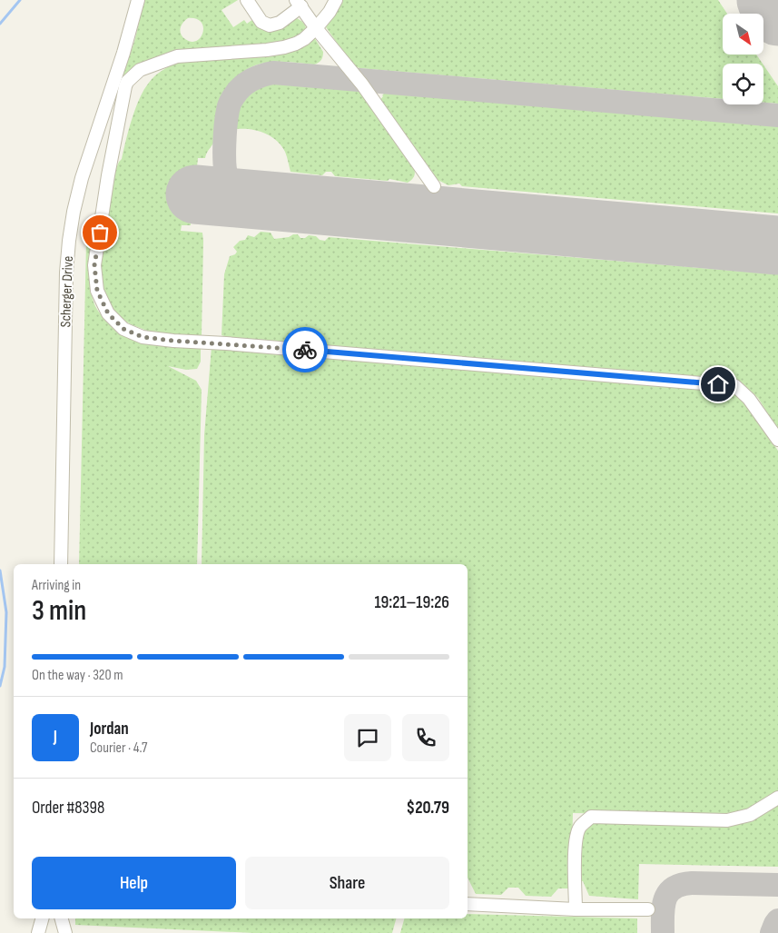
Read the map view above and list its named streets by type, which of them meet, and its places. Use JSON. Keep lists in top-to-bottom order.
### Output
{
  "streets": {
    "street": ["Scherger Drive"]
  },
  "north": "bottom right",
  "page": {
    "heading": ["3 min", "Arriving in", "19:21–19:26"],
    "panel": [
      "Jordan",
      "Courier · 4.7",
      "Order #8398",
      "$20.79"
    ],
    "bar": "On the way · 320 m",
    "round": "J",
    "buttons": ["Help", "Share"]
  }
}
